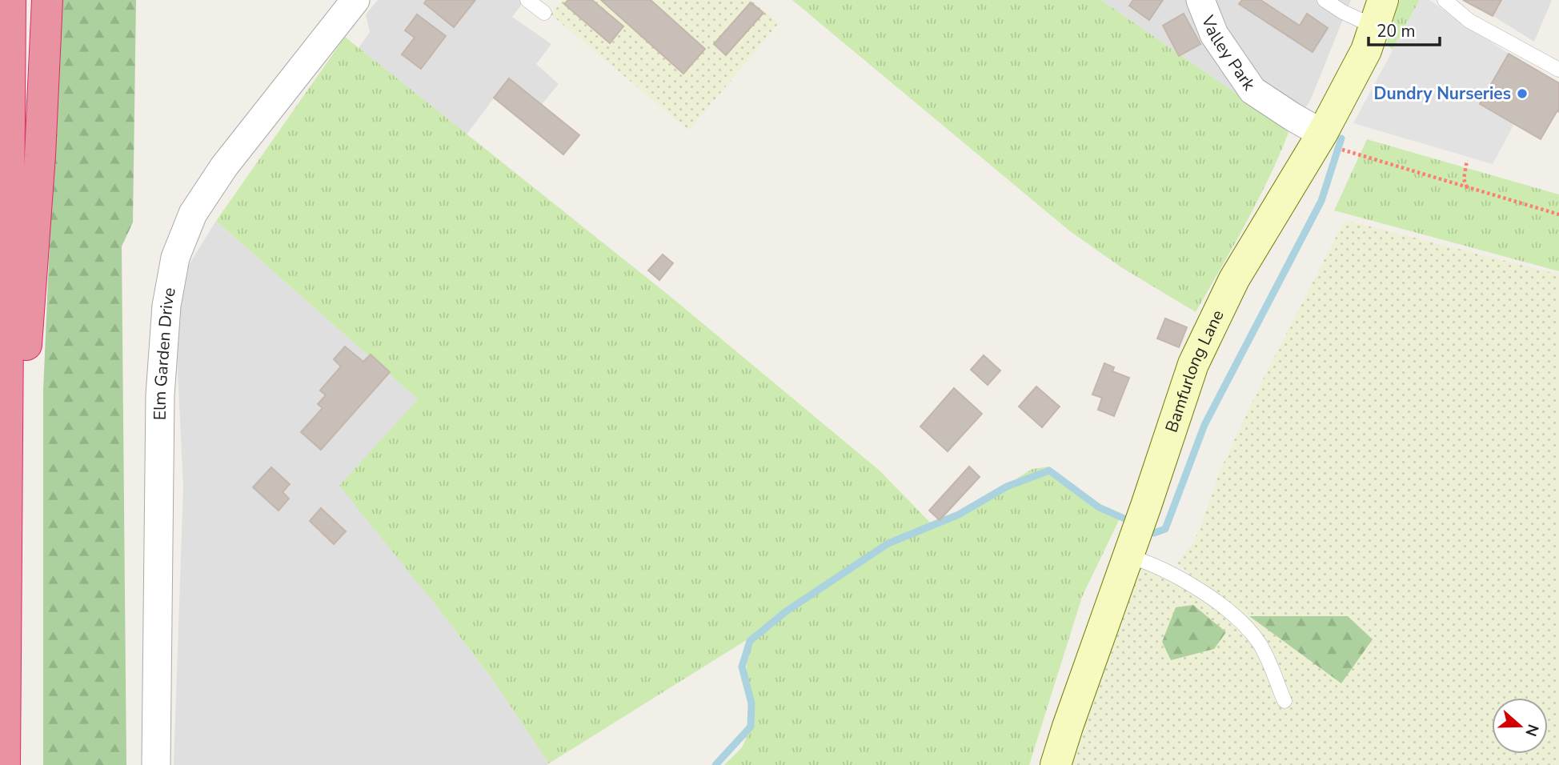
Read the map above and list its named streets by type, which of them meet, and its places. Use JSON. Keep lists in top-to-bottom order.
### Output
{
  "streets": {
    "street": ["Valley Park", "Elm Garden Drive", "Bamfurlong Lane"]
  },
  "crossings": [
    ["Valley Park", "Bamfurlong Lane"]
  ],
  "places": ["Dundry Nurseries"],
  "scale_bar": "20 m",
  "north": "right"
}
